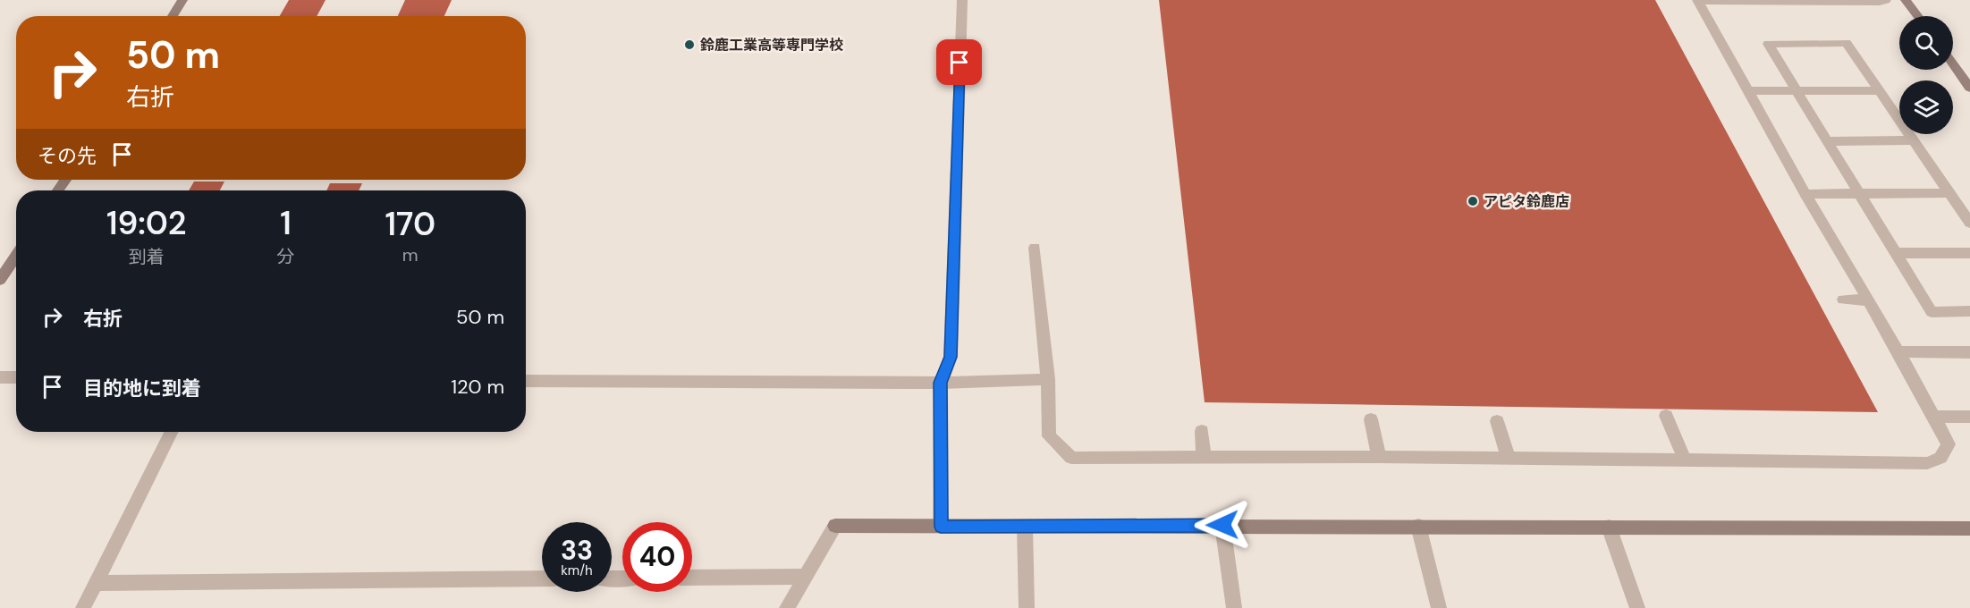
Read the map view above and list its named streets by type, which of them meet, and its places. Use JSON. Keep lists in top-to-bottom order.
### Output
{
  "places": ["鈴鹿工業高等専門学校", "アピタ鈴鹿店"],
  "page": {
    "turn": ["50 m", "右折"],
    "then": "その先",
    "eta": [
      "19:02",
      "到着",
      "1",
      "分",
      "170",
      "m"
    ],
    "list": [
      {
        "name": "右折",
        "value": "50 m"
      },
      {
        "name": "目的地に到着",
        "value": "120 m"
      }
    ],
    "speed": "33 km/h",
    "limit": "40"
  }
}
